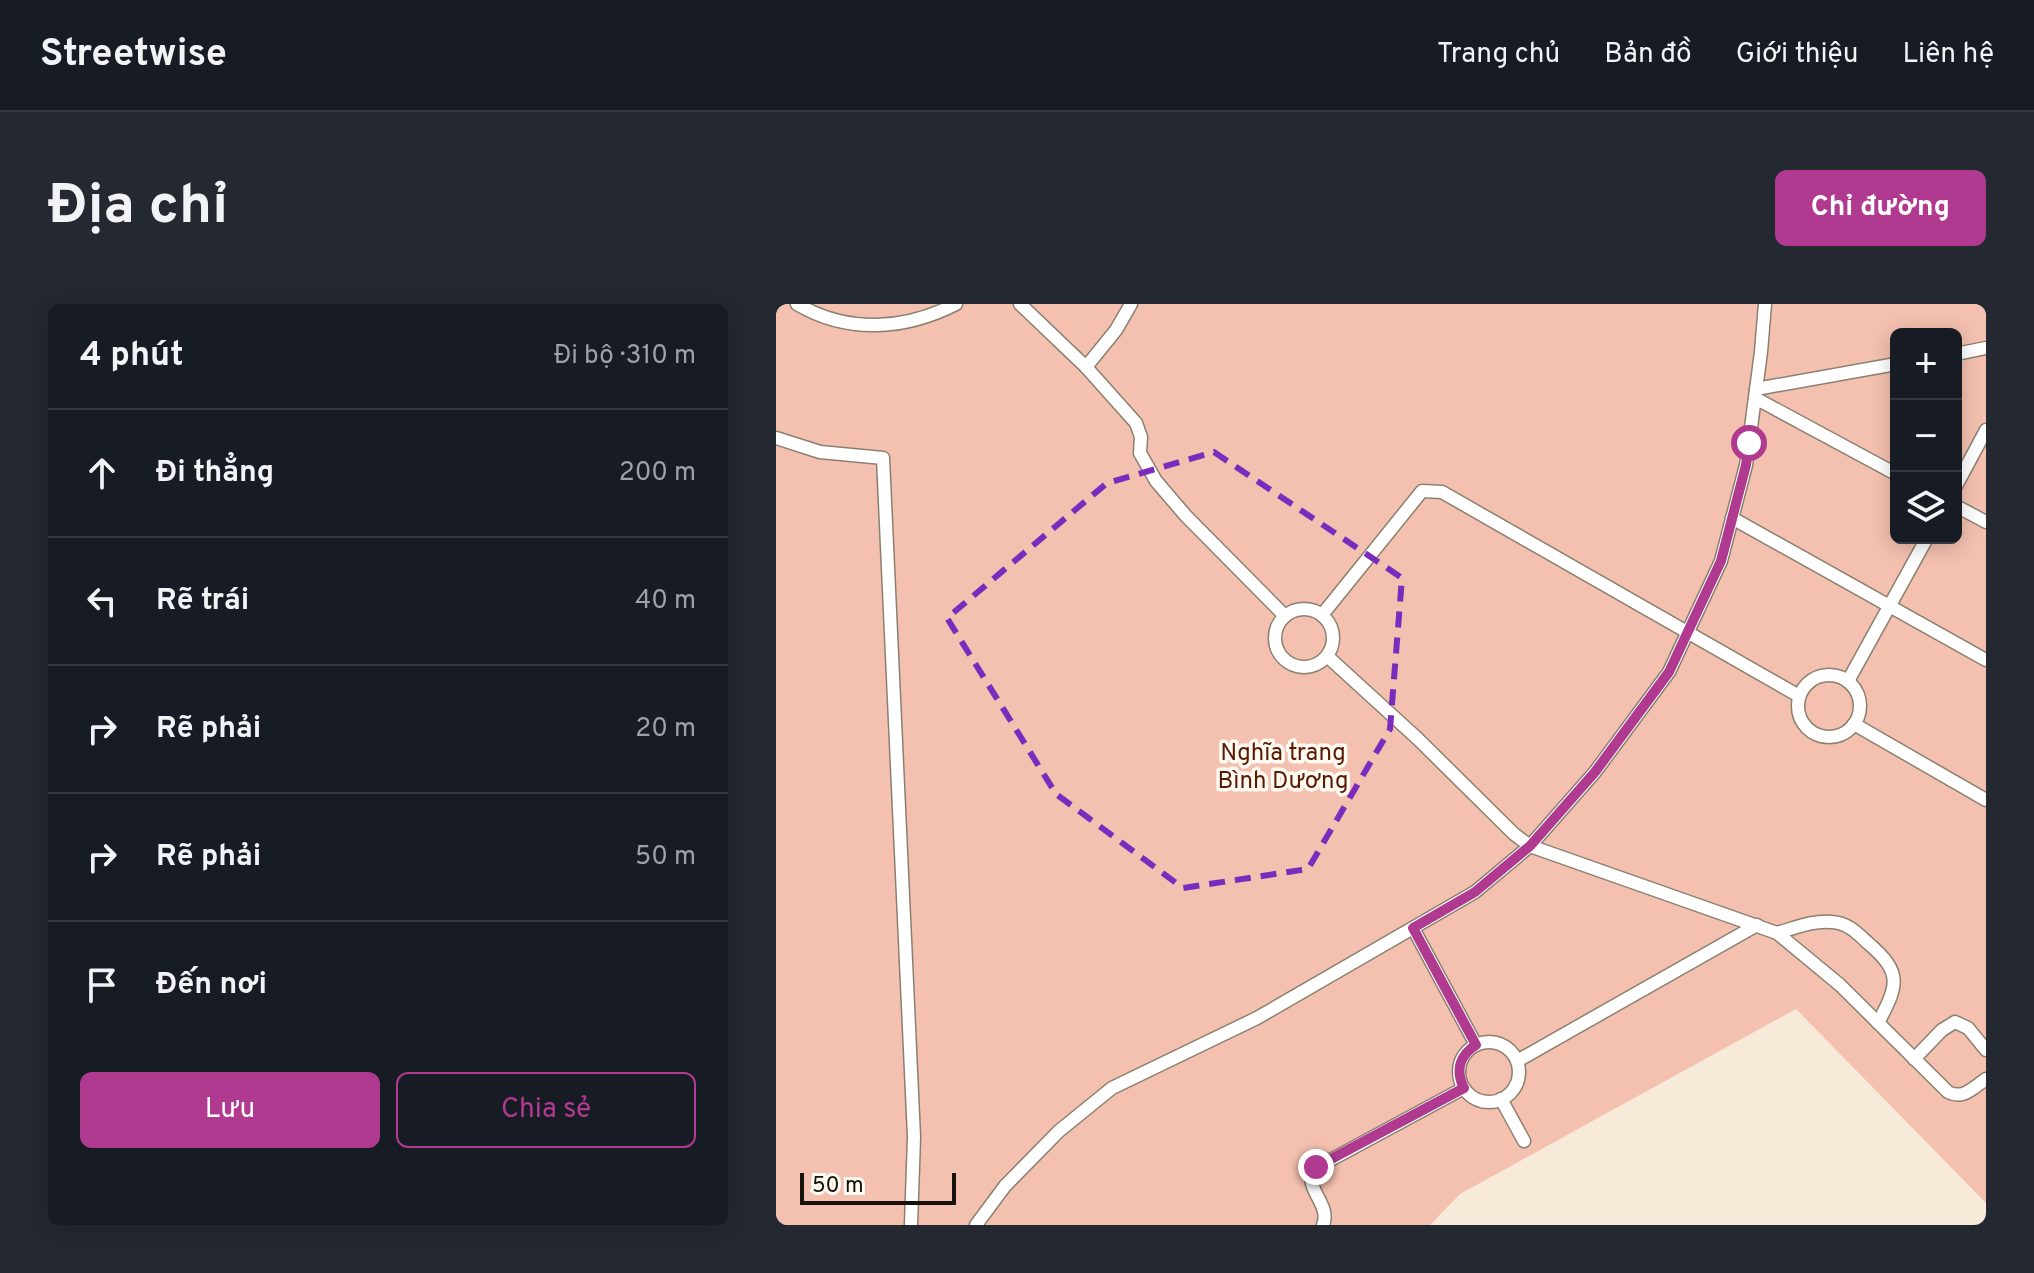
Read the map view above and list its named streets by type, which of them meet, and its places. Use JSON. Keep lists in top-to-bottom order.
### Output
{
  "parks": ["Nghĩa trang Bình Dương"],
  "scale_bar": "50 m",
  "page": {
    "header": "Streetwise",
    "nav": [
      "Trang chủ",
      "Bản đồ",
      "Giới thiệu",
      "Liên hệ"
    ],
    "buttons": [
      "Chỉ đường",
      ["Lưu", "Chia sẻ"]
    ],
    "title": "Địa chỉ",
    "heading": ["4 phút", "Đi bộ · 310 m"],
    "map_buttons": ["+", "−"],
    "list": [
      ["Đi thẳng", "200 m"],
      ["Rẽ trái", "40 m"],
      ["Rẽ phải", "20 m"],
      ["Rẽ phải", "50 m"],
      "Đến nơi"
    ],
    "scale": "50 m"
  }
}
